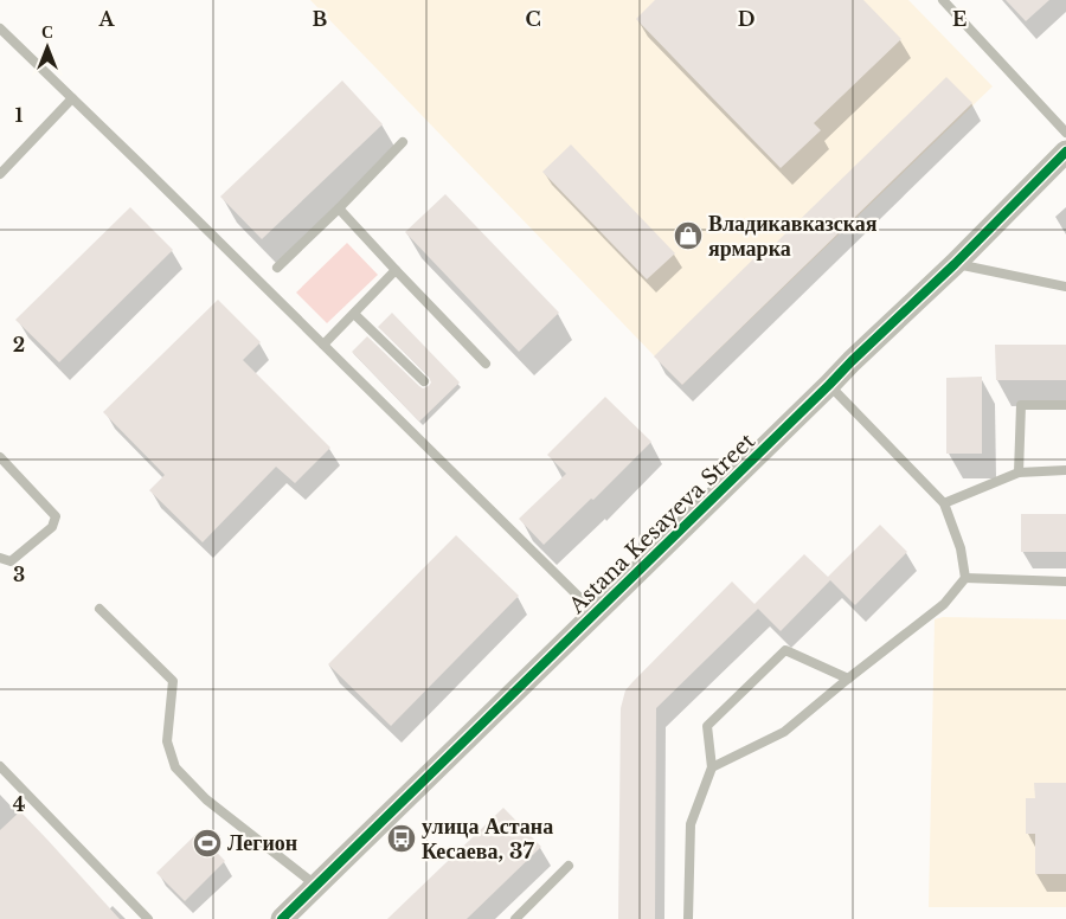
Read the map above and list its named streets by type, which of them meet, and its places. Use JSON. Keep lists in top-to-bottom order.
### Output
{
  "streets": {
    "street": ["Astana Kesayeva Street"]
  },
  "places": {
    "shop": ["Владикавказская ярмарка"],
    "bus stop": ["улица Астана Кесаева, 37"],
    "sports": ["Легион"]
  },
  "north": "top",
  "grid": {
    "columns": [
      "A",
      "B",
      "C",
      "D",
      "E"
    ],
    "rows": [
      "1",
      "2",
      "3",
      "4"
    ]
  }
}
